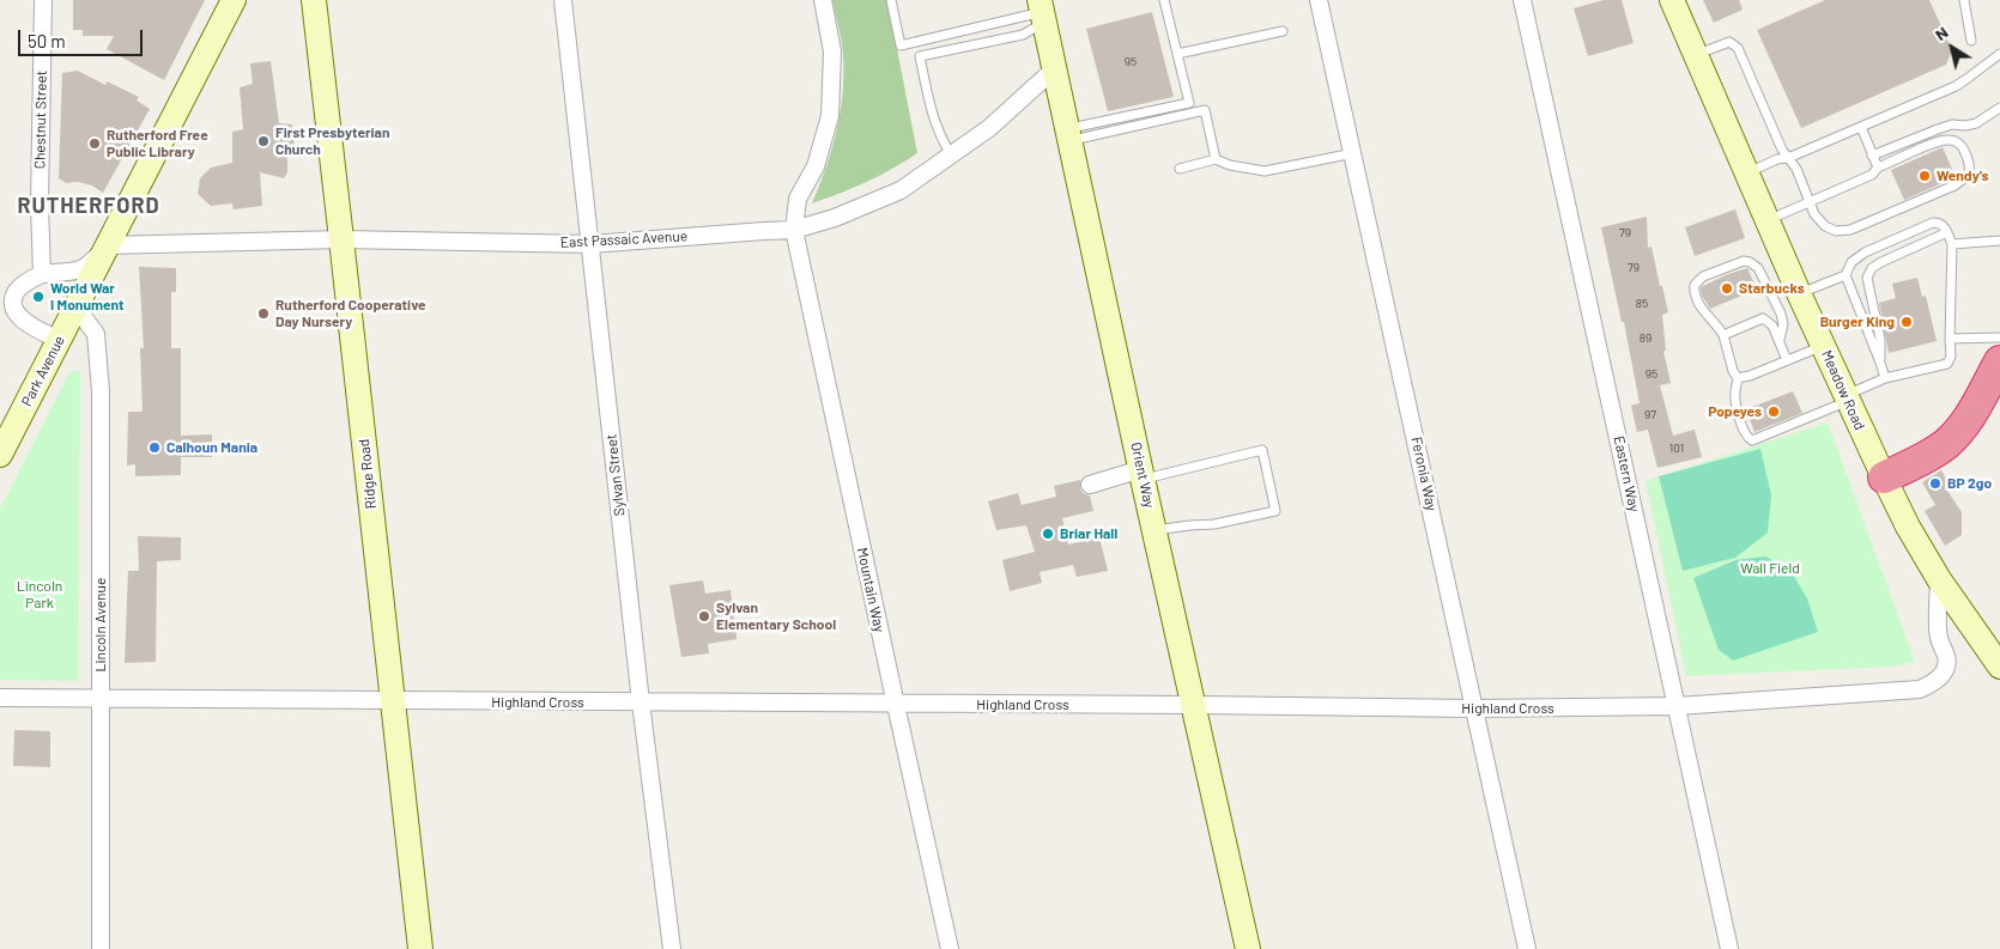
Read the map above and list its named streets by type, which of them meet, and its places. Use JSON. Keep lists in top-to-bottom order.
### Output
{
  "streets": {
    "street": [
      "Chestnut Street",
      "East Passaic Avenue",
      "Park Avenue",
      "Meadow Road",
      "Ridge Road",
      "Feronia Way",
      "Eastern Way",
      "Sylvan Street",
      "Orient Way",
      "Mountain Way",
      "Lincoln Avenue",
      "Highland Cross"
    ]
  },
  "crossings": [
    ["East Passaic Avenue", "Park Avenue"],
    ["East Passaic Avenue", "Ridge Road"],
    ["East Passaic Avenue", "Sylvan Street"],
    ["East Passaic Avenue", "Orient Way"],
    ["East Passaic Avenue", "Mountain Way"],
    ["Park Avenue", "Lincoln Avenue"],
    ["Meadow Road", "Highland Cross"],
    ["Ridge Road", "Highland Cross"],
    ["Feronia Way", "Highland Cross"],
    ["Eastern Way", "Highland Cross"],
    ["Sylvan Street", "Highland Cross"],
    ["Orient Way", "Highland Cross"],
    ["Mountain Way", "Highland Cross"],
    ["Lincoln Avenue", "Highland Cross"]
  ],
  "districts": ["RUTHERFORD"],
  "parks": ["Wall Field", "Lincoln Park"],
  "places": [
    "First Presbyterian Church",
    "Rutherford Free Public Library",
    "Wendy's",
    "Starbucks",
    "World War I Monument",
    "Rutherford Cooperative Day Nursery",
    "Burger King",
    "Popeyes",
    "Calhoun Mania",
    "BP 2go",
    "Briar Hall",
    "Sylvan Elementary School"
  ],
  "house_numbers": [
    "95",
    "79",
    "79",
    "85",
    "89",
    "95",
    "97",
    "101"
  ],
  "scale_bar": "50 m",
  "north": "top left"
}
